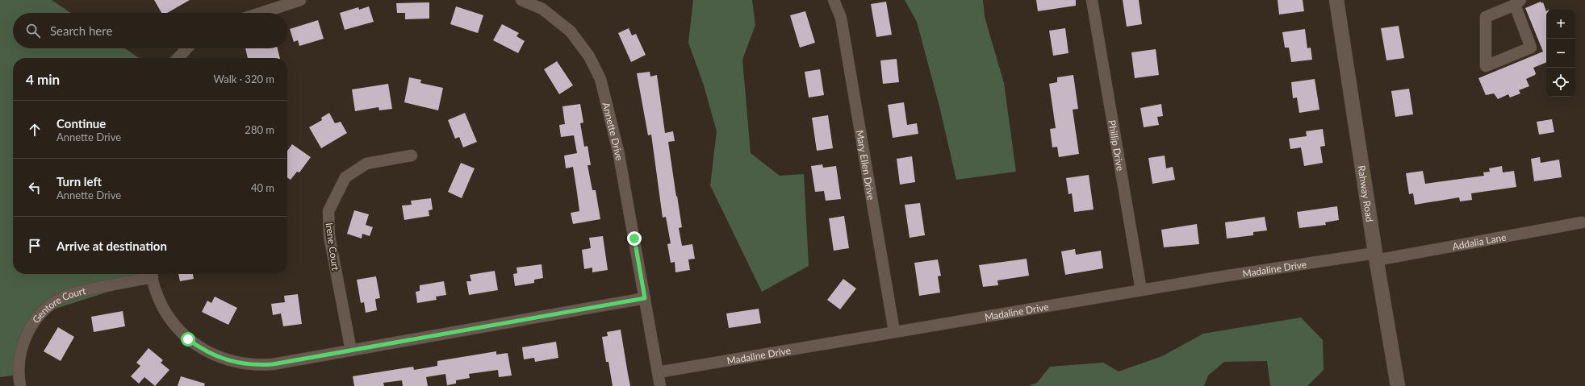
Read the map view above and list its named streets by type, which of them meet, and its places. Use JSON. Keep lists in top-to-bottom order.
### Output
{
  "streets": {
    "street": [
      "Annette Drive",
      "Phillip Drive",
      "Mary Ellen Drive",
      "Rahway Road",
      "Addalia Lane",
      "Irene Court",
      "Madaline Drive",
      "Gentore Court"
    ]
  },
  "crossings": [
    ["Annette Drive", "Madaline Drive"],
    ["Phillip Drive", "Madaline Drive"],
    ["Mary Ellen Drive", "Madaline Drive"],
    ["Rahway Road", "Addalia Lane"],
    ["Rahway Road", "Madaline Drive"],
    ["Addalia Lane", "Madaline Drive"]
  ],
  "page": {
    "map_buttons": ["+", "−"],
    "search": "Search here",
    "heading": ["4 min", "Walk · 320 m"],
    "list": [
      ["Continue", "Annette Drive", "280 m"],
      ["Turn left", "Annette Drive", "40 m"],
      "Arrive at destination"
    ]
  }
}
